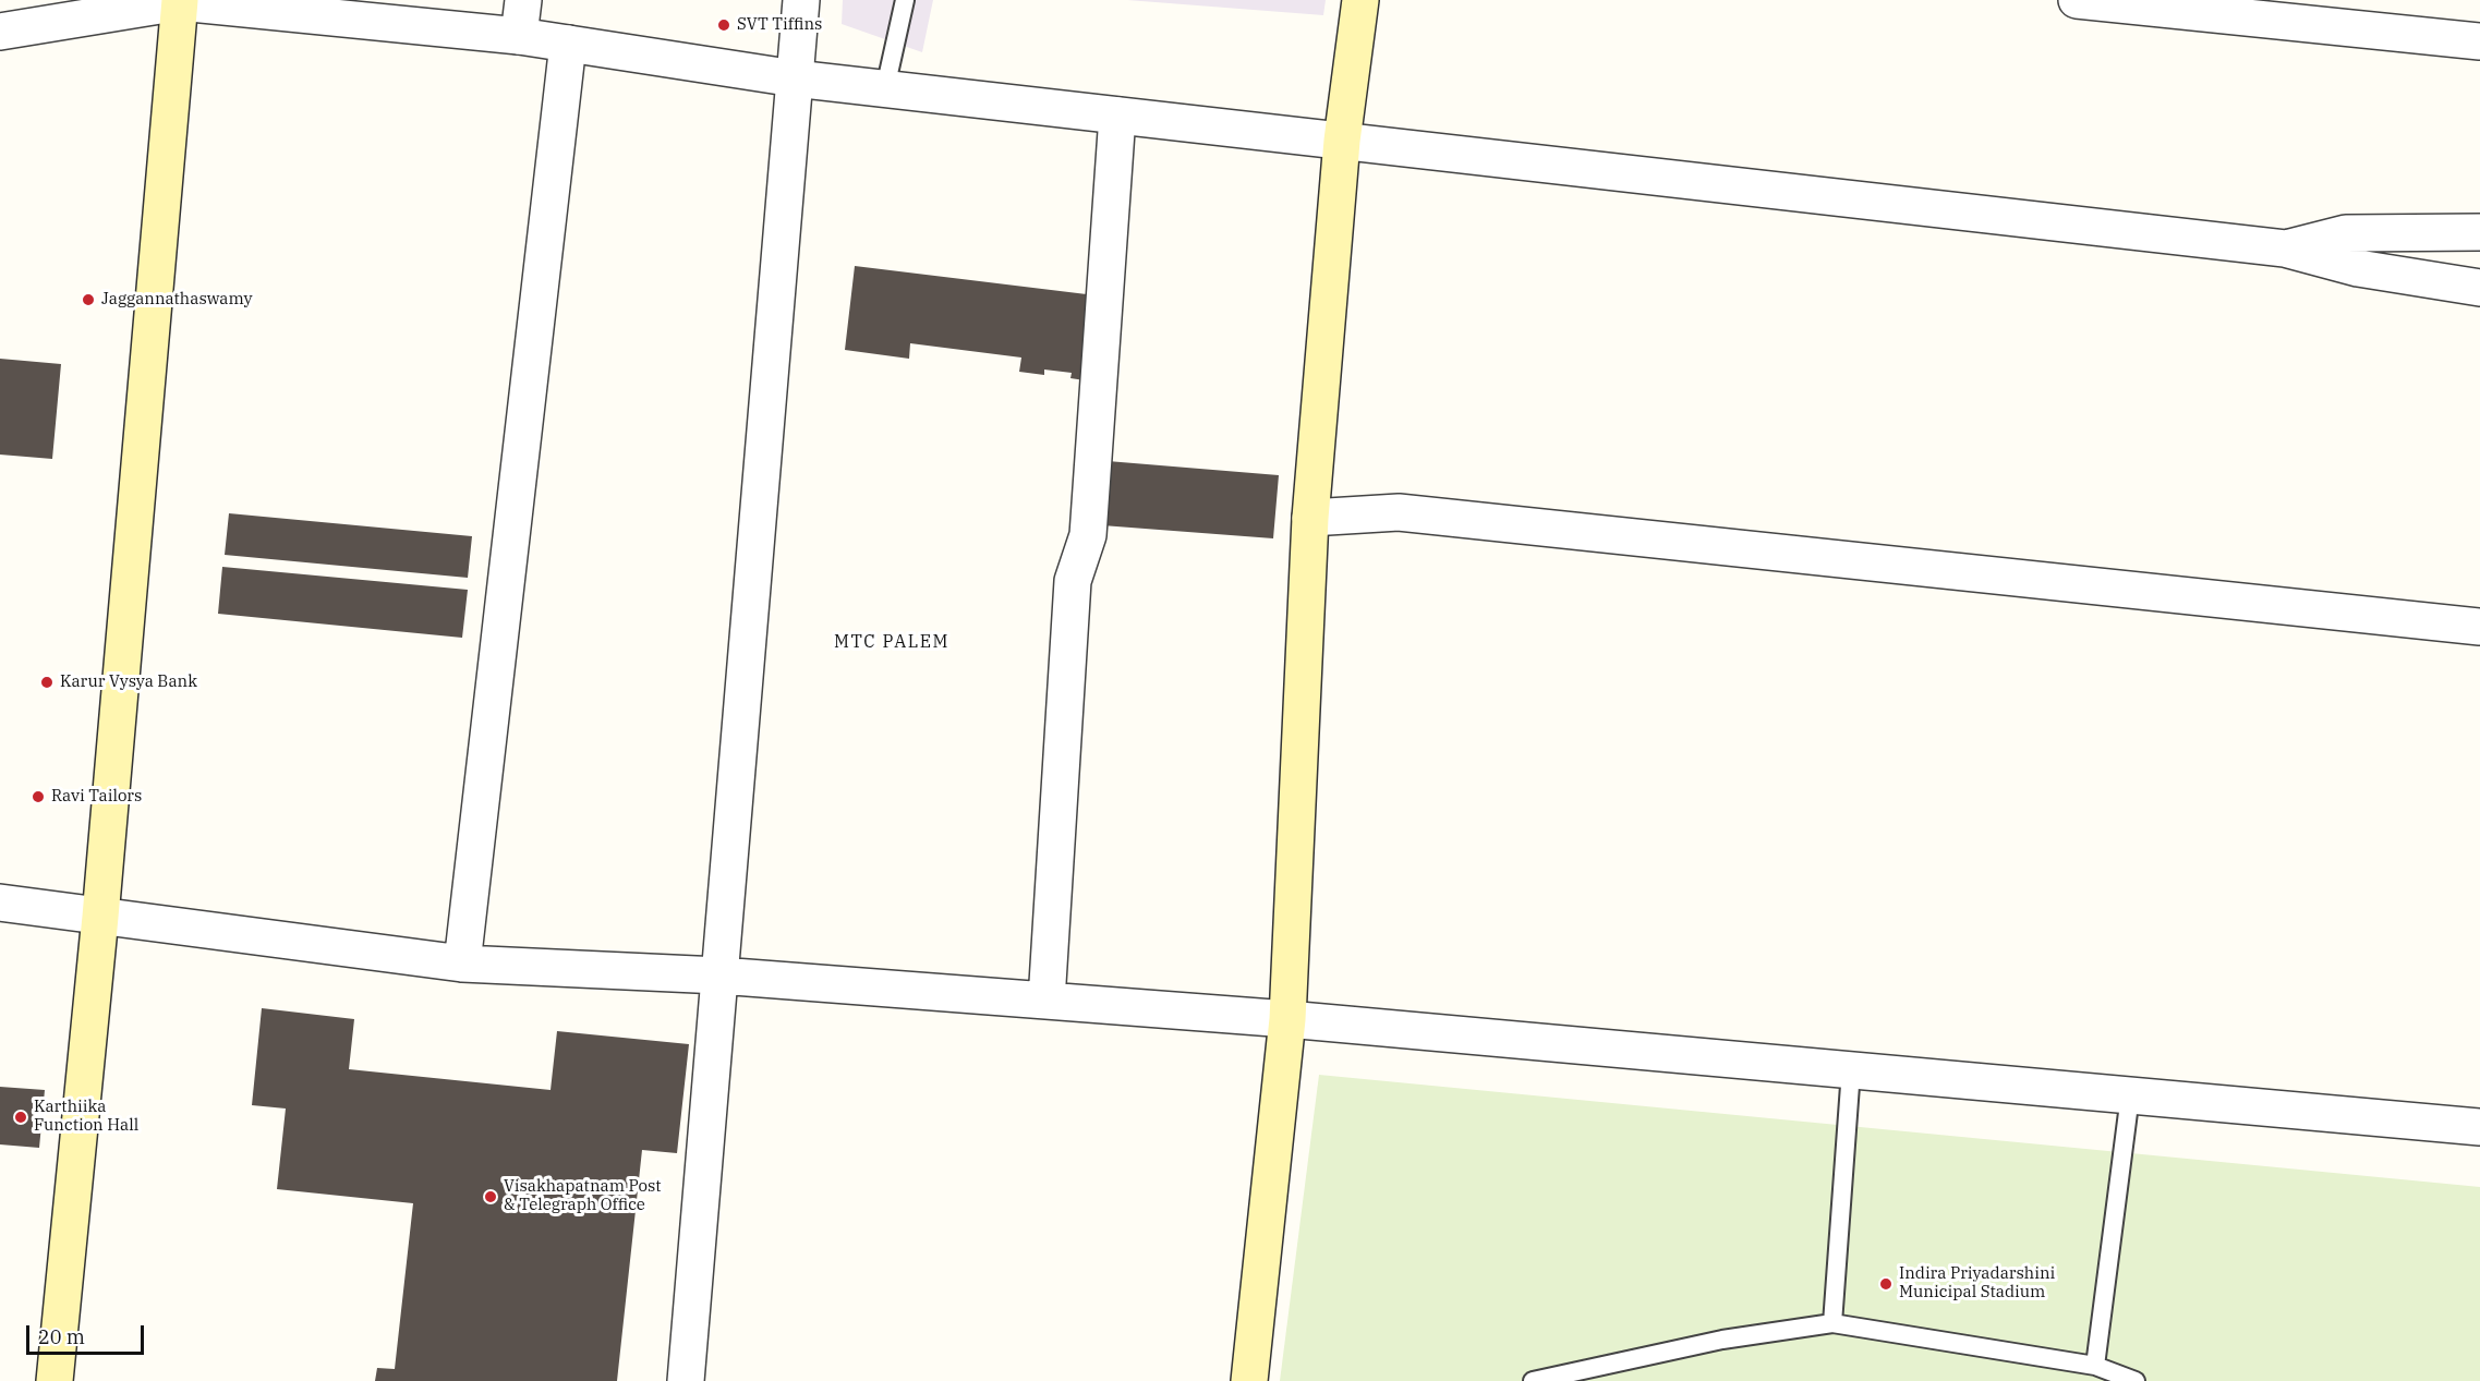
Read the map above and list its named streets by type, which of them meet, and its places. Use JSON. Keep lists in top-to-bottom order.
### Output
{
  "districts": ["MTC PALEM"],
  "places": [
    "SVT Tiffins",
    "Jaggannathaswamy",
    "Karur Vysya Bank",
    "Ravi Tailors",
    "Karthiika Function Hall",
    "Visakhapatnam Post & Telegraph Office",
    "Indira Priyadarshini Municipal Stadium"
  ],
  "scale_bar": "20 m"
}
